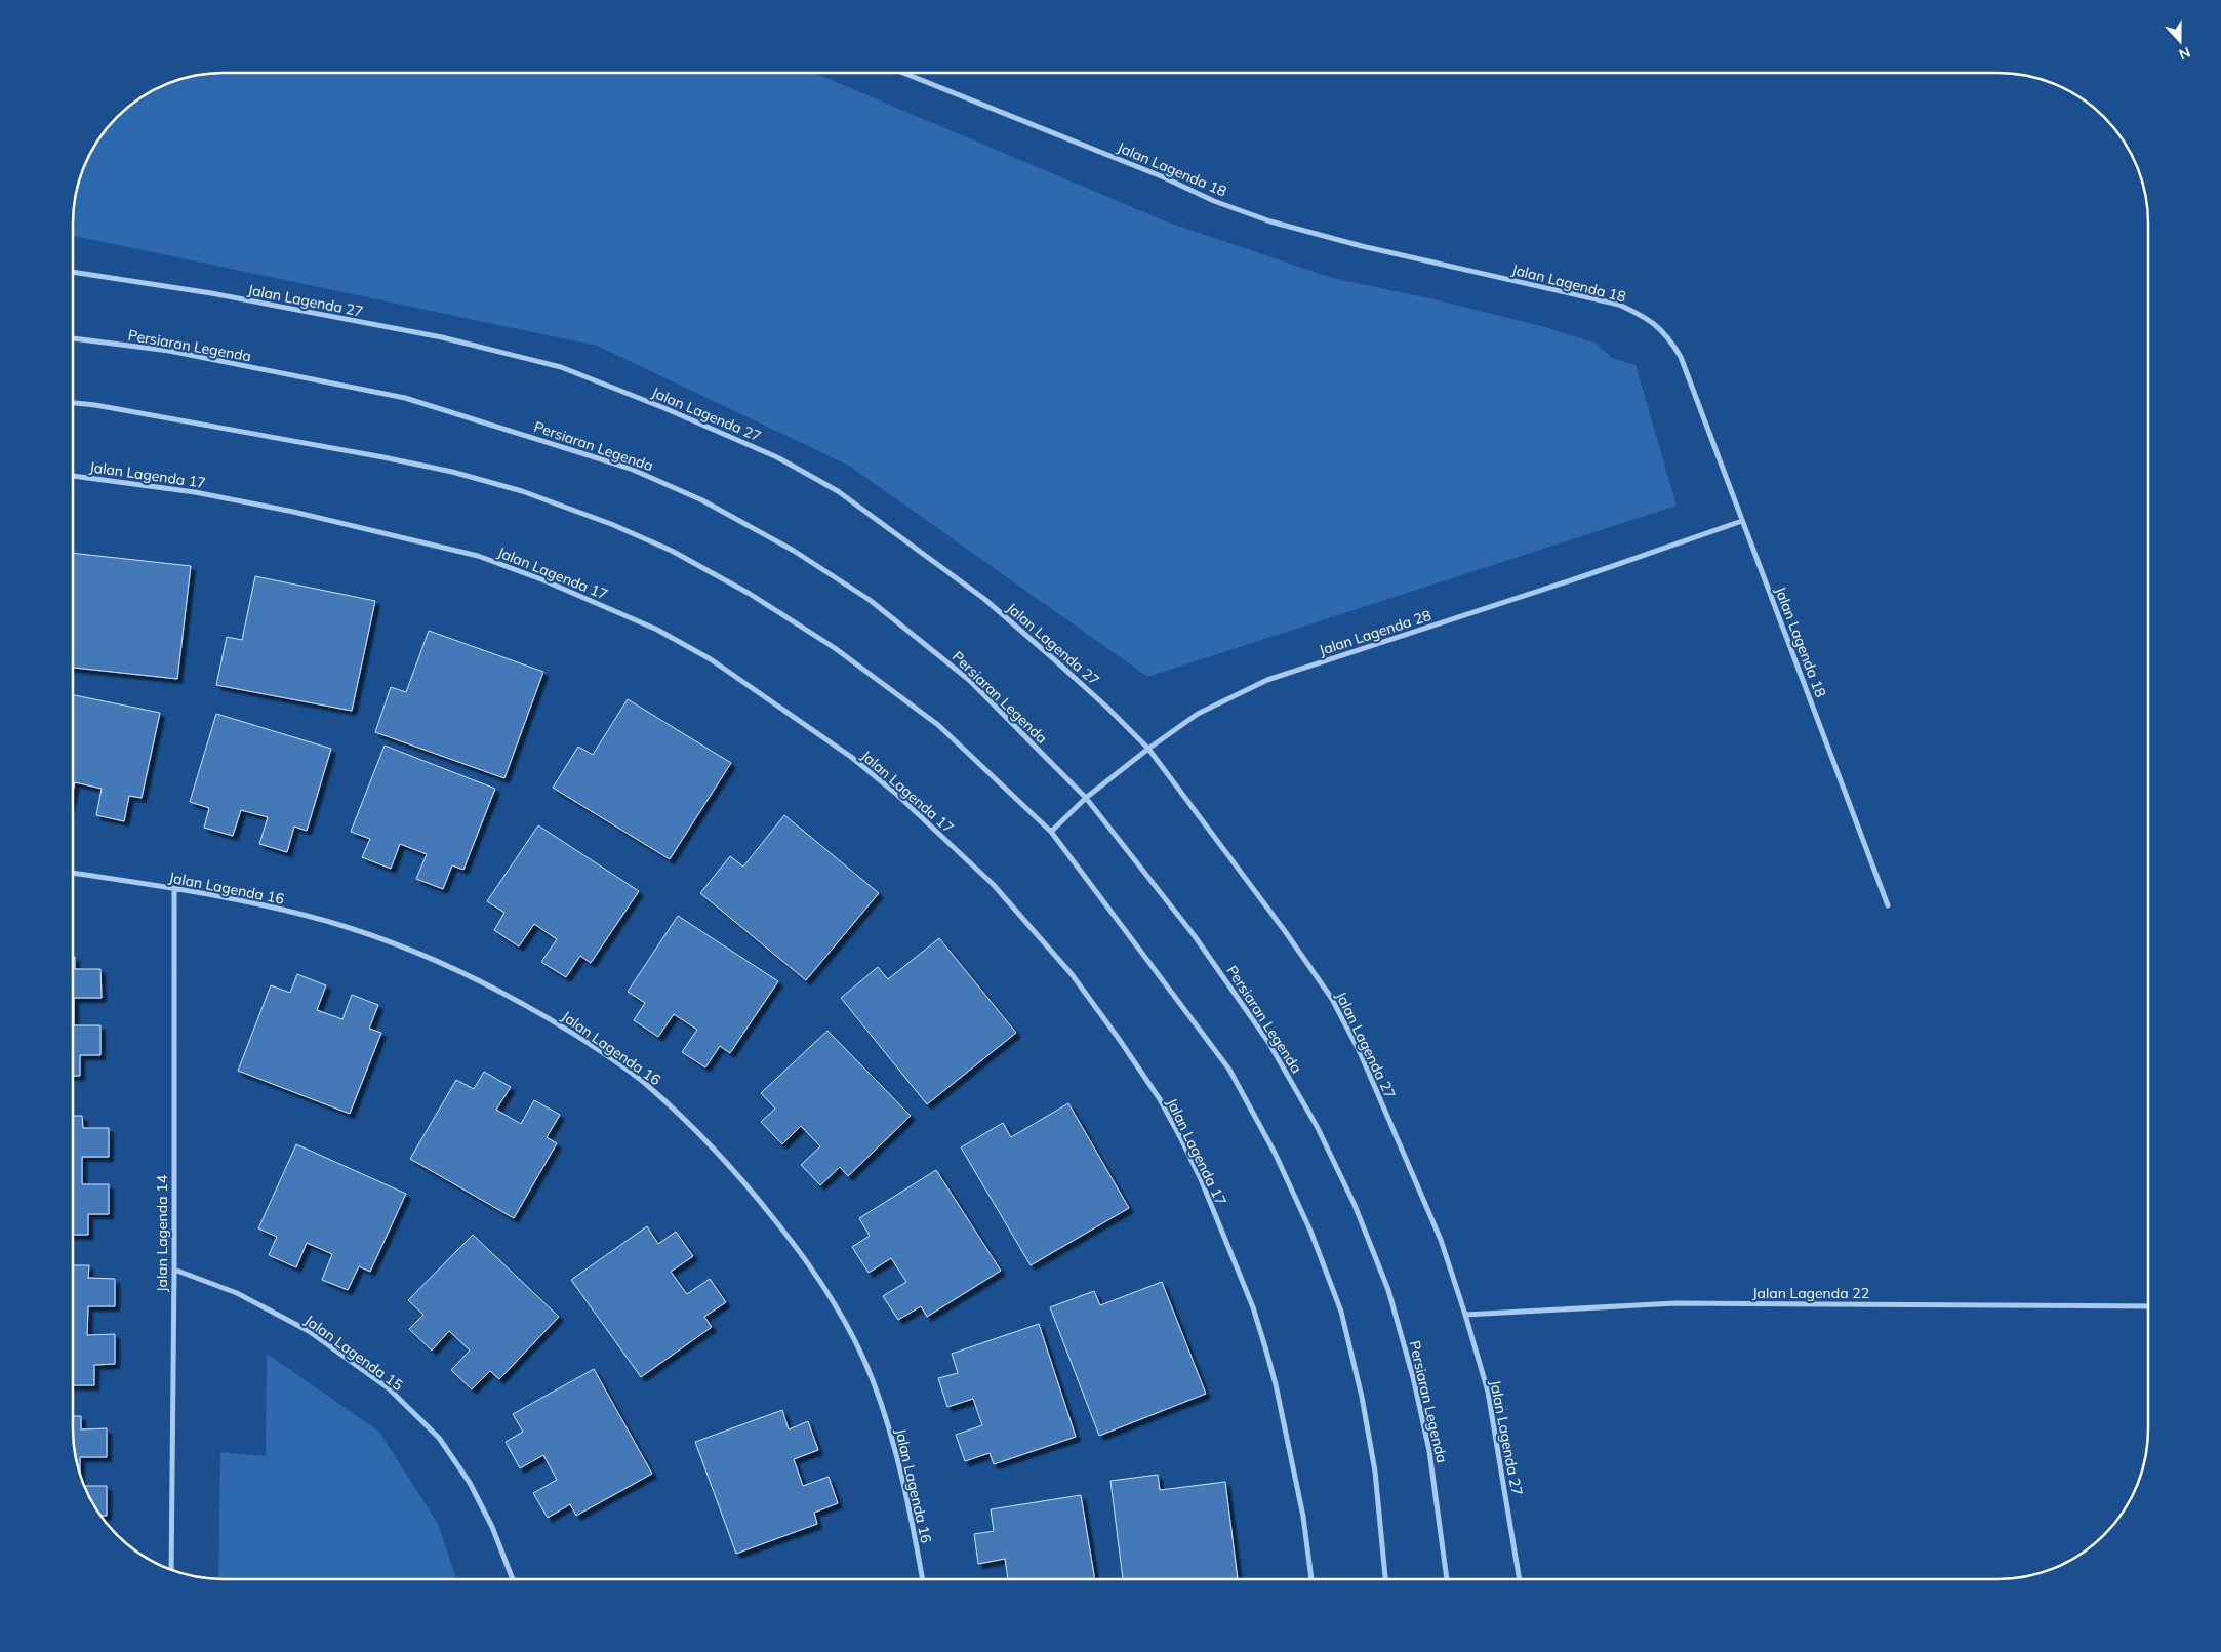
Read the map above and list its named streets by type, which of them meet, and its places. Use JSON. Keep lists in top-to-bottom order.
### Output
{
  "streets": {
    "street": [
      "Jalan Lagenda 18",
      "Jalan Lagenda 27",
      "Persiaran Legenda",
      "Jalan Lagenda 17",
      "Jalan Lagenda 28",
      "Jalan Lagenda 16",
      "Jalan Lagenda 14",
      "Jalan Lagenda 22",
      "Jalan Lagenda 15"
    ]
  },
  "crossings": [
    ["Jalan Lagenda 18", "Jalan Lagenda 28"],
    ["Jalan Lagenda 27", "Jalan Lagenda 28"],
    ["Jalan Lagenda 27", "Jalan Lagenda 22"],
    ["Persiaran Legenda", "Jalan Lagenda 28"],
    ["Jalan Lagenda 16", "Jalan Lagenda 14"],
    ["Jalan Lagenda 14", "Jalan Lagenda 15"]
  ],
  "north": "bottom"
}
